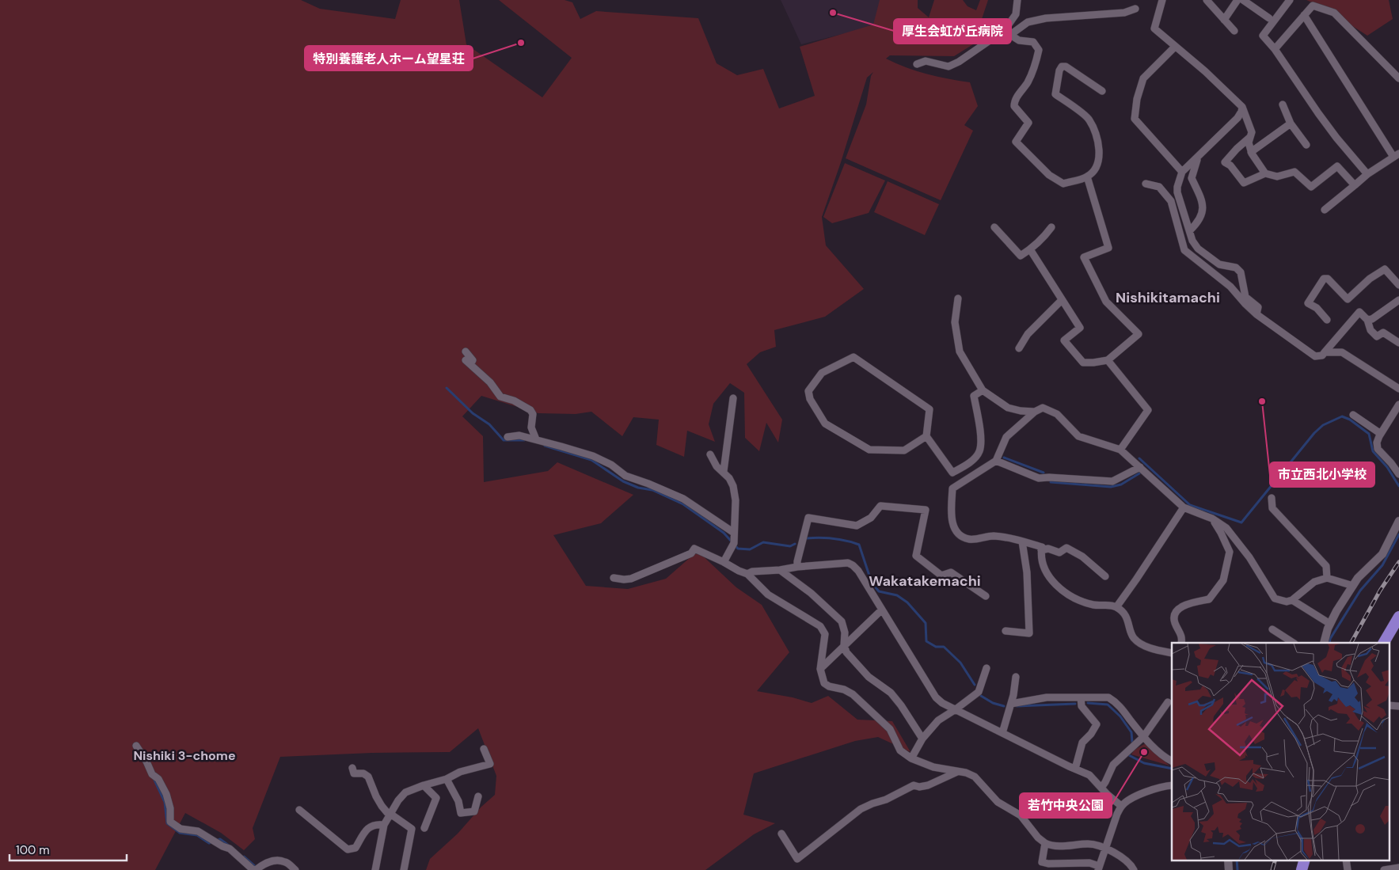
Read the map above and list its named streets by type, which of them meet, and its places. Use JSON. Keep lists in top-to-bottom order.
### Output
{
  "districts": ["Nishikitamachi", "Wakatakemachi", "Nishiki 3-chome"],
  "places": [
    "厚生会虹が丘病院",
    "特別養護老人ホーム望星荘",
    "市立西北小学校",
    "若竹中央公園"
  ],
  "scale_bar": "100 m"
}
